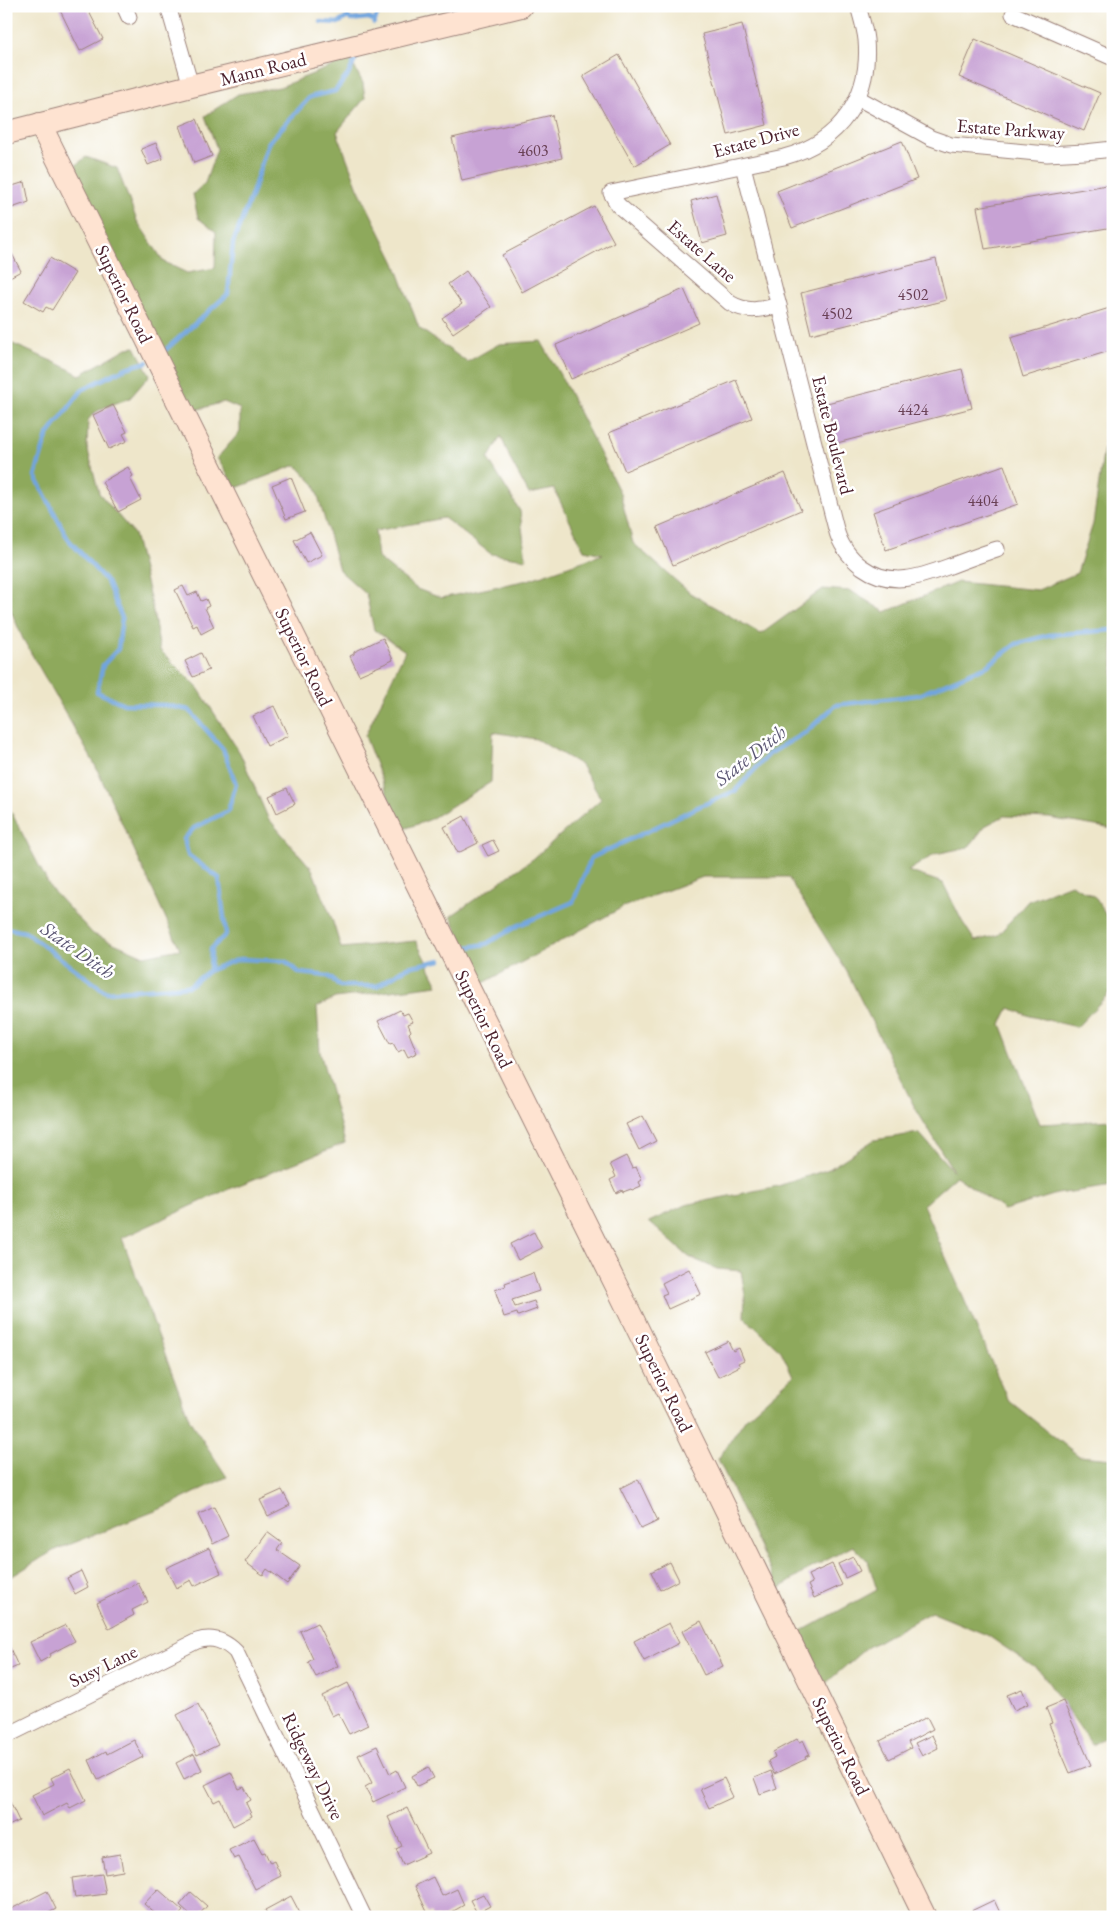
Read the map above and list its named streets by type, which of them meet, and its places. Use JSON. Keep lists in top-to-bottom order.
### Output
{
  "streets": {
    "street": [
      "Mann Road",
      "Estate Parkway",
      "Estate Drive",
      "Estate Lane",
      "Superior Road",
      "Estate Boulevard",
      "Susy Lane",
      "Ridgeway Drive"
    ]
  },
  "crossings": [
    ["Mann Road", "Superior Road"],
    ["Estate Parkway", "Estate Drive"],
    ["Estate Drive", "Estate Lane"],
    ["Estate Drive", "Estate Boulevard"],
    ["Estate Lane", "Estate Boulevard"],
    ["Susy Lane", "Ridgeway Drive"]
  ],
  "water": ["State Ditch"],
  "house_numbers": [
    "4603",
    "4502",
    "4502",
    "4424",
    "4404"
  ]
}
